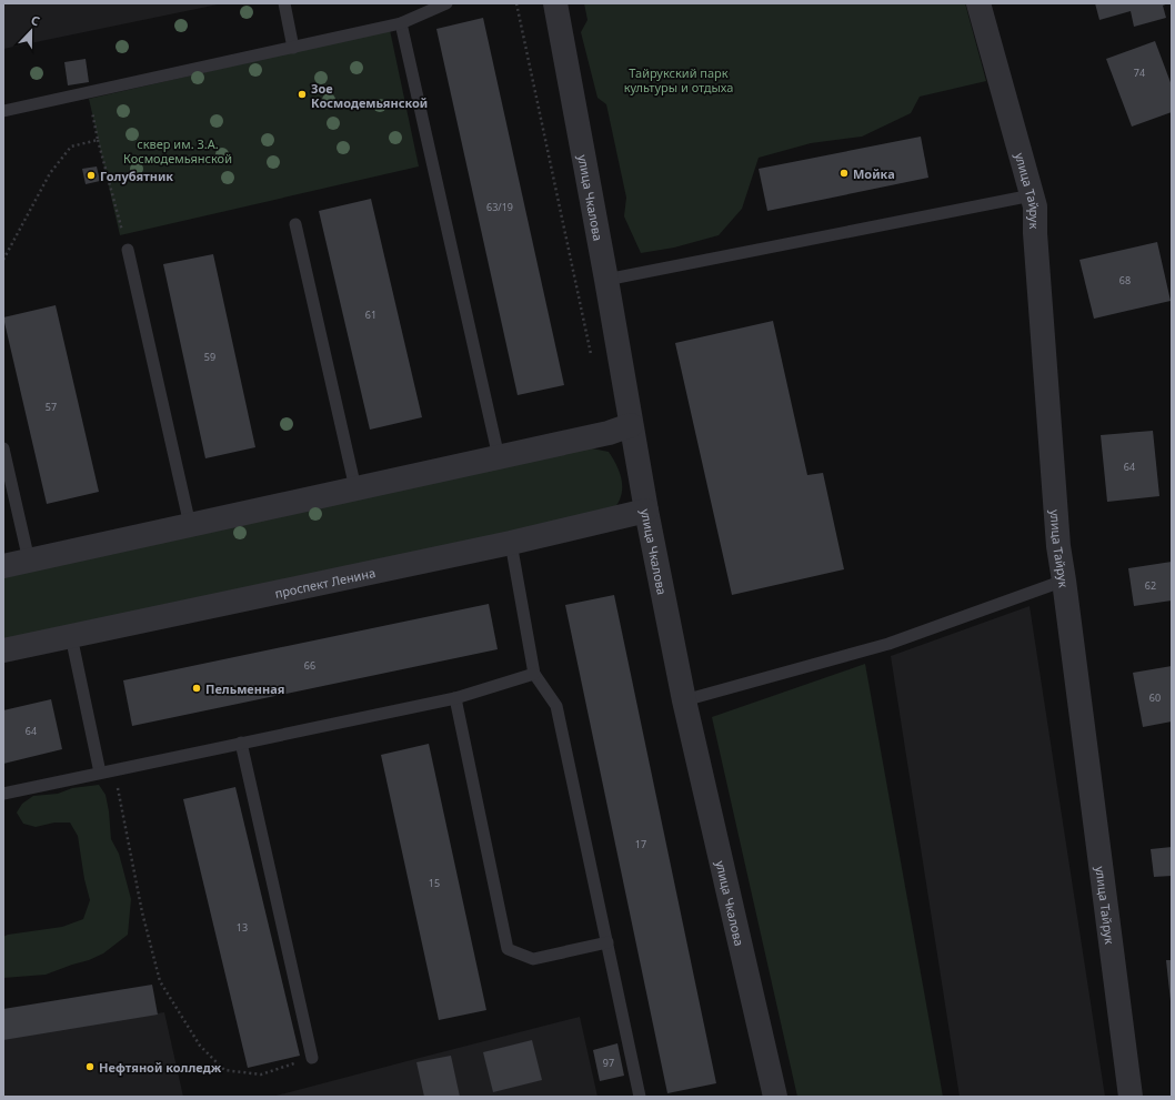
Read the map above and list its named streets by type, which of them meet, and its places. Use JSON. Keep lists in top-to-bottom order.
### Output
{
  "streets": {
    "street": ["улица Тайрук", "улица Чкалова", "проспект Ленина"]
  },
  "crossings": [
    ["улица Чкалова", "проспект Ленина"]
  ],
  "parks": ["Тайрукский парк культуры и отдыха", "сквер им. З.А. Космодемьянской"],
  "places": [
    "Зое Космодемьянской",
    "Мойка",
    "Голубятник",
    "Пельменная",
    "Нефтяной колледж"
  ],
  "house_numbers": [
    "74",
    "63/19",
    "68",
    "61",
    "59",
    "57",
    "64",
    "62",
    "66",
    "60",
    "64",
    "17",
    "15",
    "13",
    "97"
  ],
  "north": "top"
}
